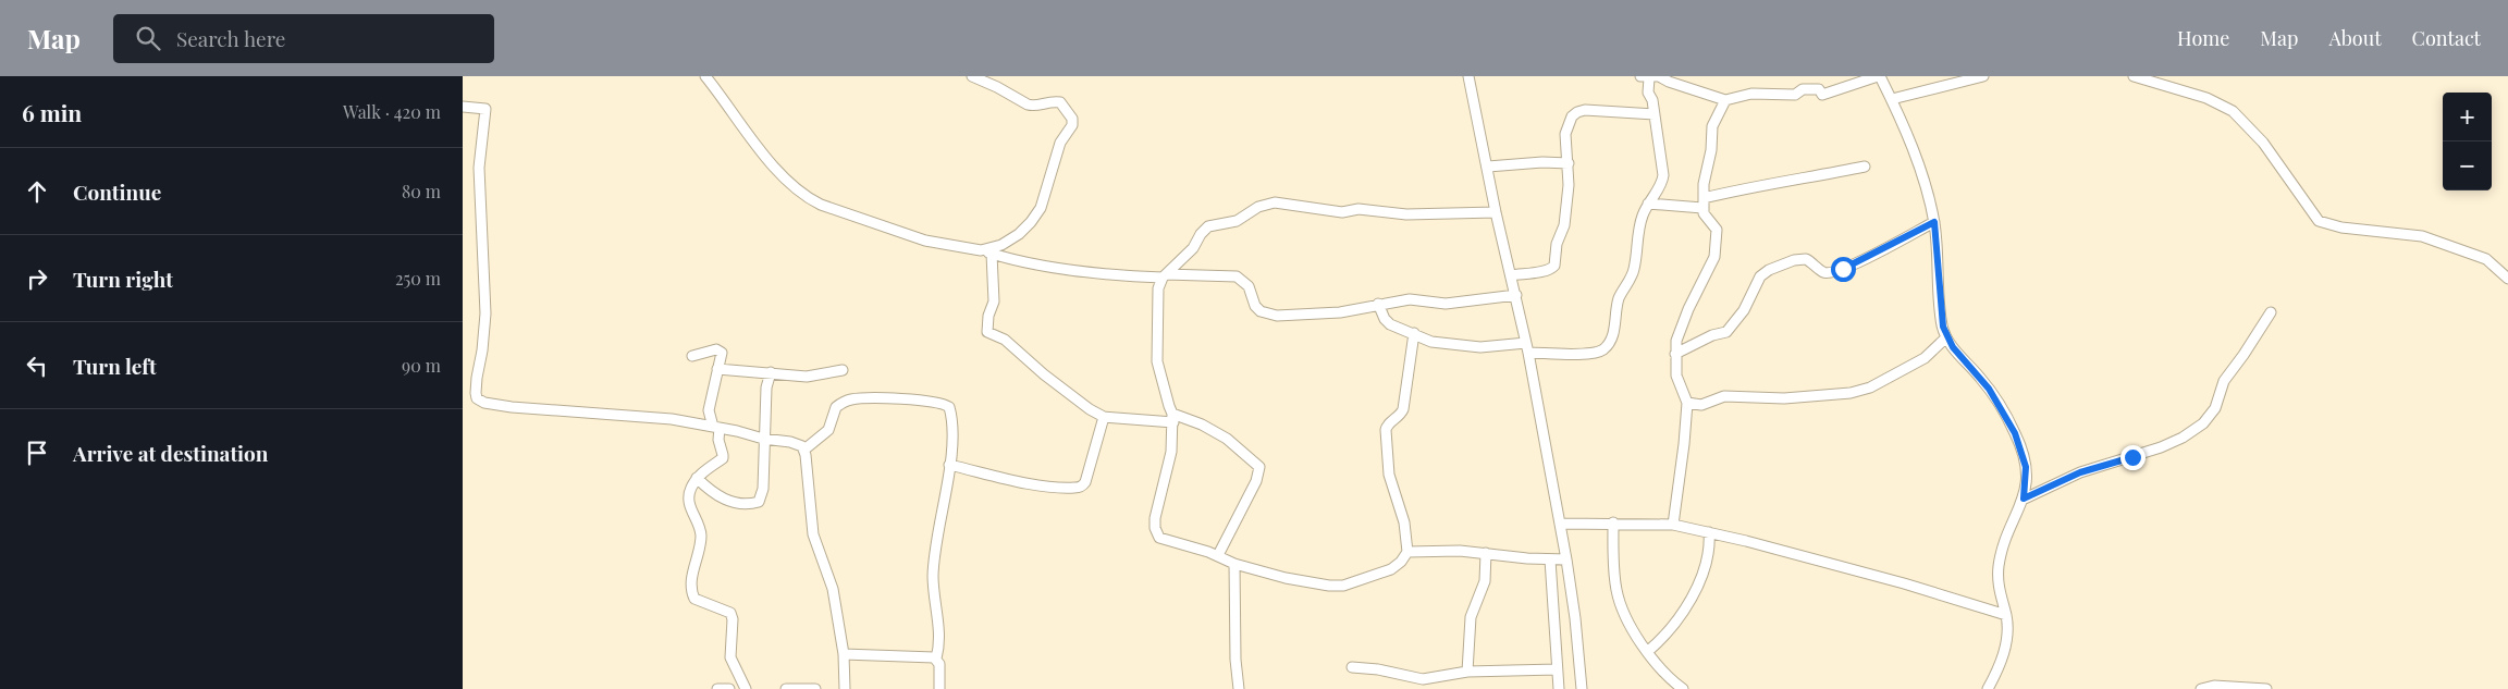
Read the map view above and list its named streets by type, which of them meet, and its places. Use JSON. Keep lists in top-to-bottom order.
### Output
{
  "page": {
    "header": "Map",
    "search": "Search here",
    "nav": [
      "Home",
      "Map",
      "About",
      "Contact"
    ],
    "heading": ["6 min", "Walk · 420 m"],
    "map_buttons": ["+", "−"],
    "list": [
      ["Continue", "80 m"],
      ["Turn right", "250 m"],
      ["Turn left", "90 m"],
      "Arrive at destination"
    ]
  }
}
